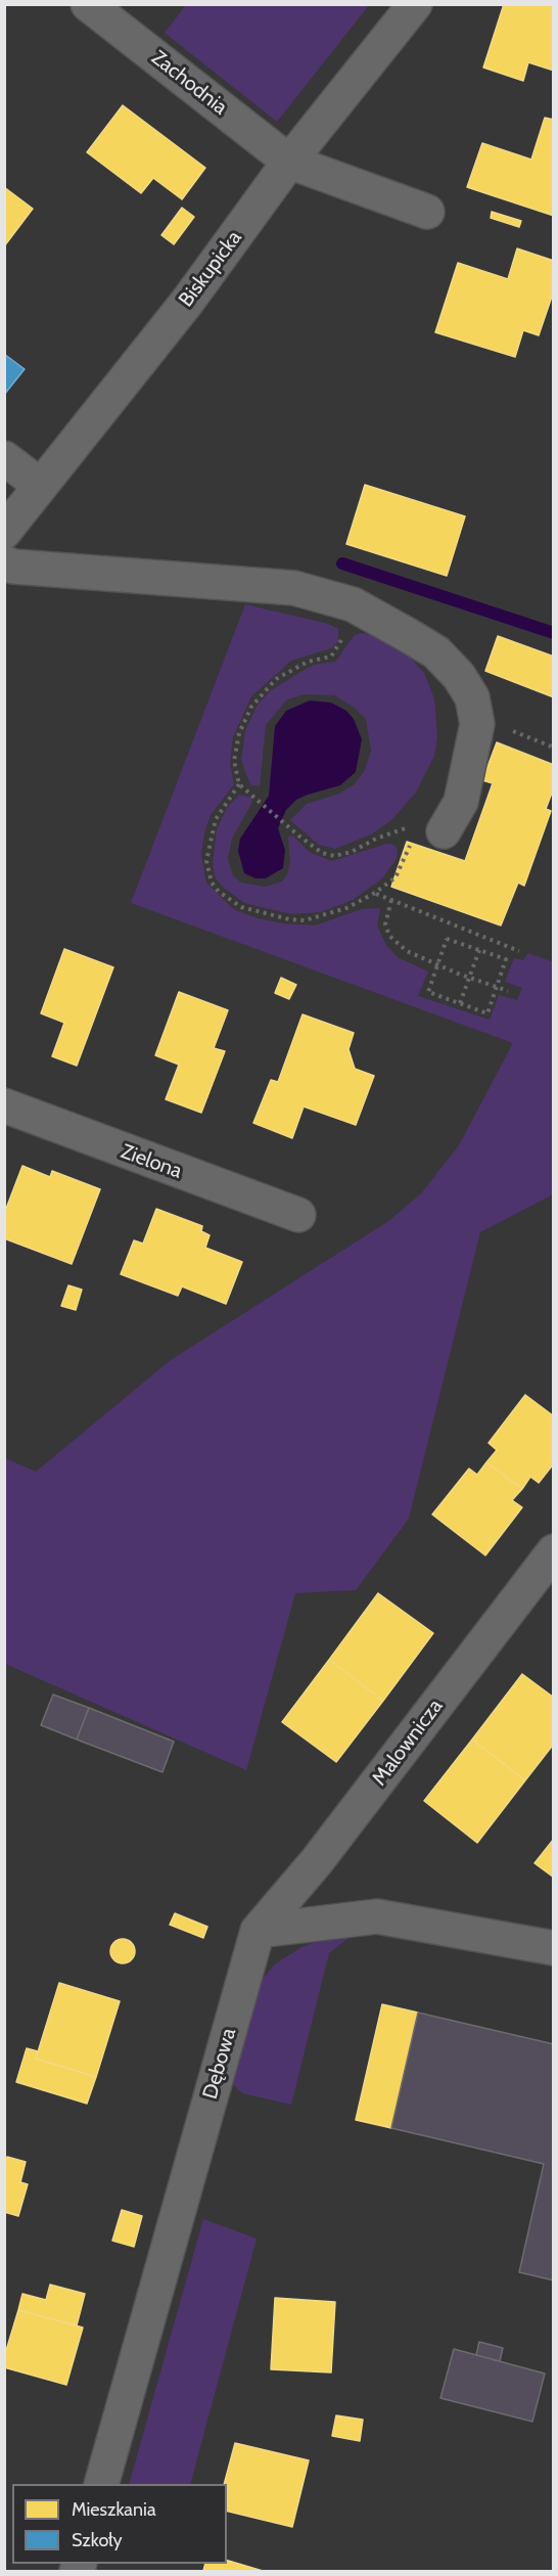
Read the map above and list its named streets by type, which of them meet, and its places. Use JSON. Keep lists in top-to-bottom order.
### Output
{
  "streets": {
    "street": [
      "Zachodnia",
      "Biskupicka",
      "Zielona",
      "Malownicza",
      "Dębowa"
    ]
  },
  "crossings": [
    ["Zachodnia", "Biskupicka"],
    ["Malownicza", "Dębowa"]
  ],
  "legend": ["Mieszkania", "Szkoły"]
}
